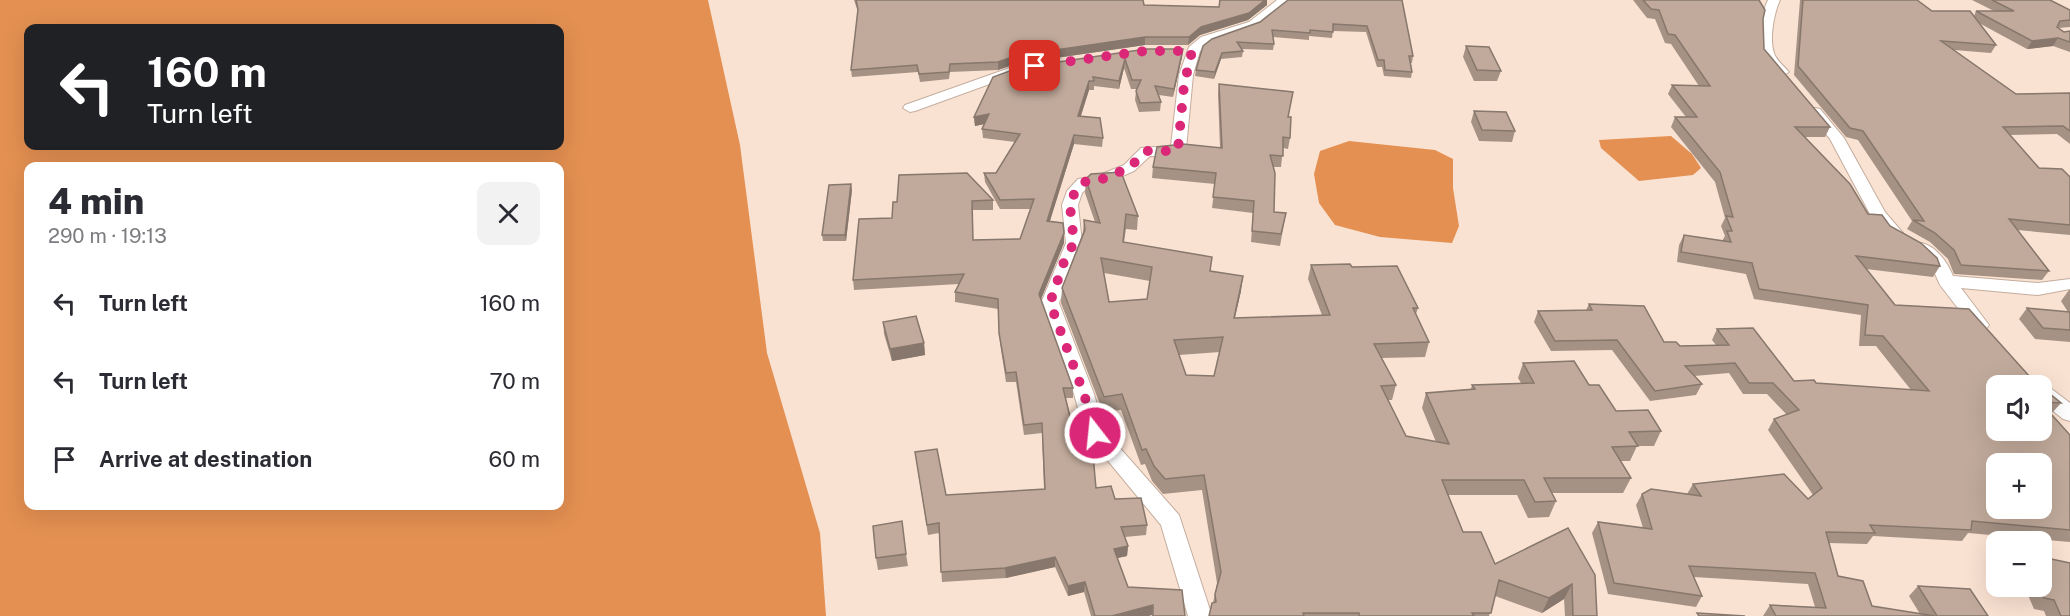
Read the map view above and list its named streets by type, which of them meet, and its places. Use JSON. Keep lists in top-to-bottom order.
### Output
{
  "page": {
    "turn": ["160 m", "Turn left"],
    "heading": ["4 min", "290 m · 19:13"],
    "list": [
      {
        "name": "Turn left",
        "value": "160 m"
      },
      {
        "name": "Turn left",
        "value": "70 m"
      },
      {
        "name": "Arrive at destination",
        "value": "60 m"
      }
    ],
    "map_buttons": ["+", "−"]
  }
}
